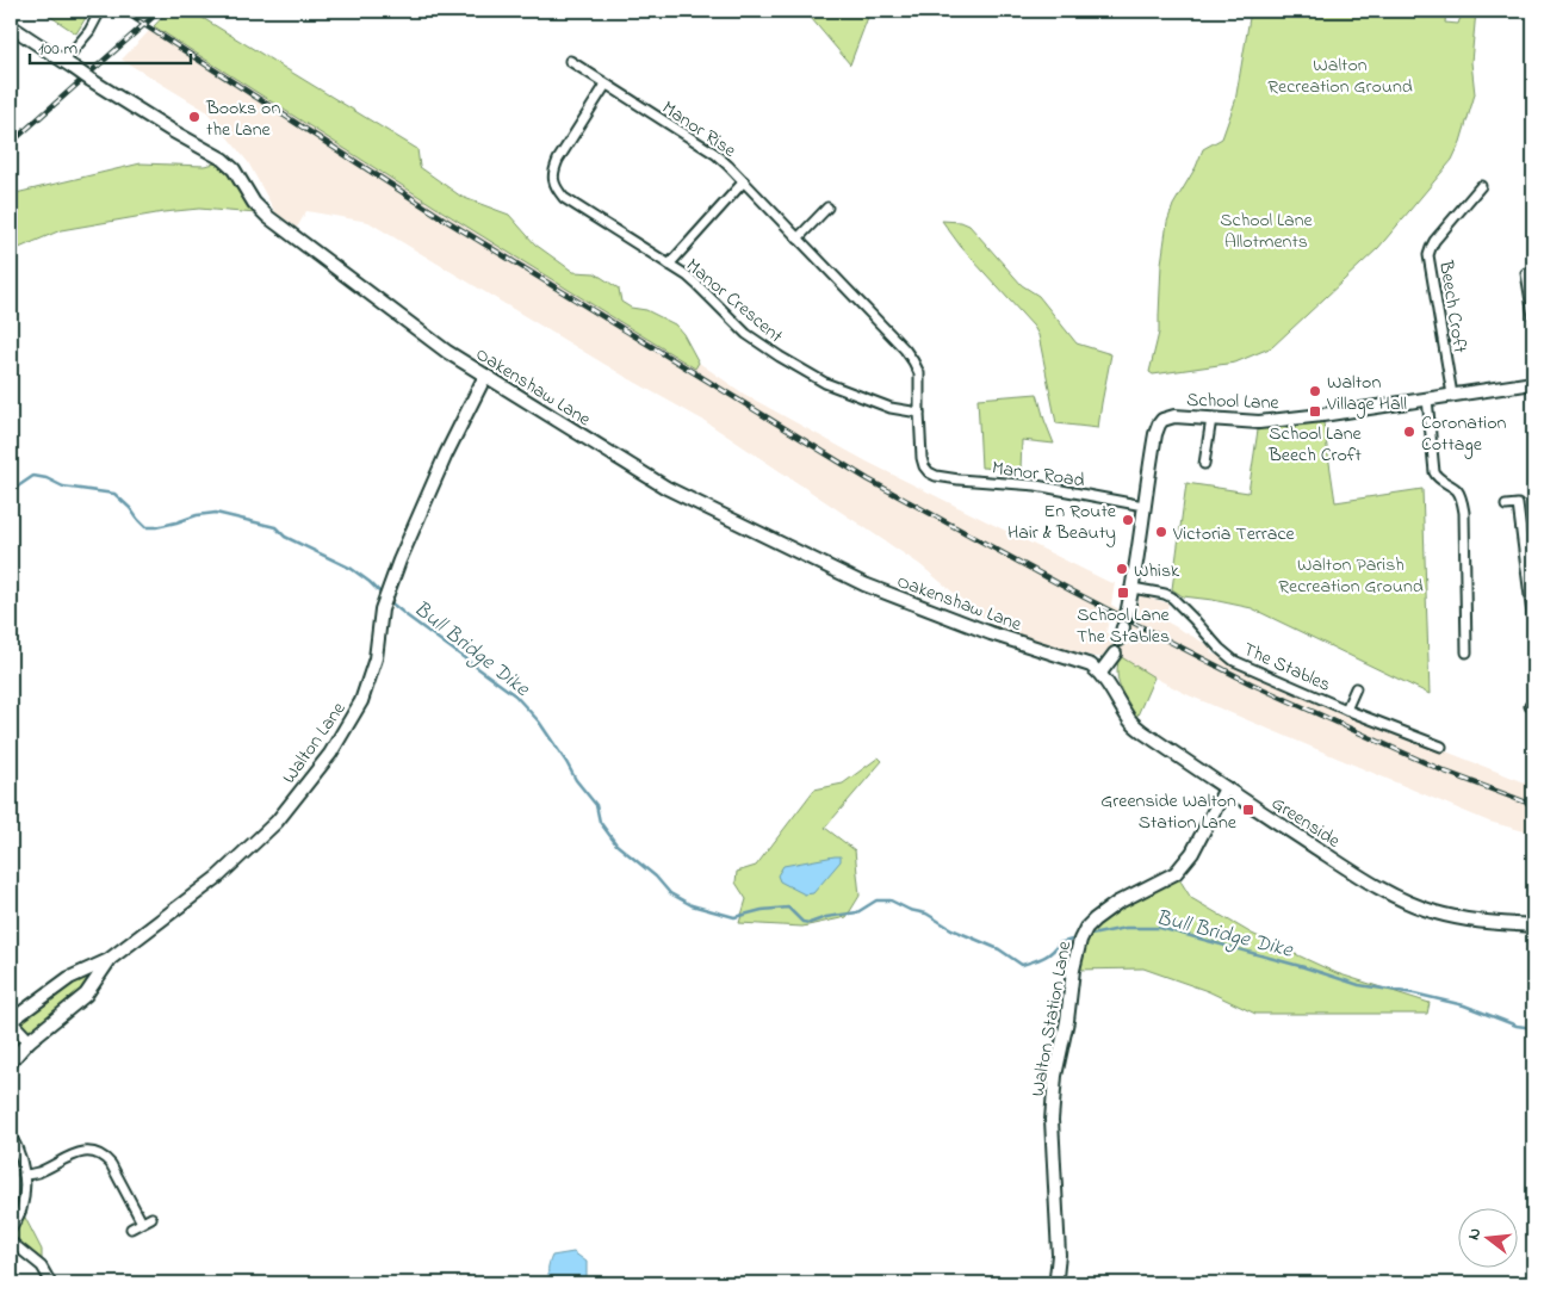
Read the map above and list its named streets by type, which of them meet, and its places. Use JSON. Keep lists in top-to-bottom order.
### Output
{
  "streets": {
    "street": [
      "Manor Rise",
      "Manor Crescent",
      "Beech Croft",
      "Oakenshaw Lane",
      "School Lane",
      "Manor Road",
      "The Stables",
      "Walton Lane",
      "Greenside",
      "Walton Station Lane"
    ]
  },
  "crossings": [
    ["Manor Rise", "Manor Crescent"],
    ["Manor Rise", "Manor Road"],
    ["Beech Croft", "School Lane"],
    ["Oakenshaw Lane", "Walton Lane"],
    ["Oakenshaw Lane", "Greenside"],
    ["School Lane", "Manor Road"],
    ["School Lane", "The Stables"],
    ["Greenside", "Walton Station Lane"]
  ],
  "water": ["Bull Bridge Dike"],
  "parks": ["Walton Recreation Ground", "School Lane Allotments", "Walton Parish Recreation Ground"],
  "places": {
    "other": [
      "Books on the Lane",
      "Walton Village Hall",
      "Coronation Cottage",
      "En Route Hair & Beauty",
      "Victoria Terrace",
      "Whisk"
    ],
    "transit": ["School Lane Beech Croft", "School Lane The Stables", "Greenside Walton Station Lane"]
  },
  "scale_bar": "100 m",
  "north": "left"
}
